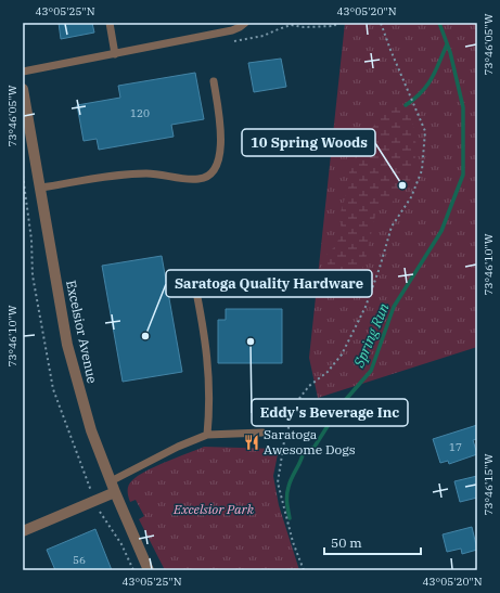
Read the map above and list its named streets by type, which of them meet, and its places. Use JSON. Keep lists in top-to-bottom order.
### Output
{
  "streets": {
    "street": ["Excelsior Avenue"]
  },
  "water": ["Spring Run"],
  "parks": ["Excelsior Park"],
  "places": {
    "other": ["10 Spring Woods", "Saratoga Quality Hardware", "Eddy's Beverage Inc"],
    "restaurant": ["Saratoga Awesome Dogs"]
  },
  "house_numbers": ["120", "17", "56"],
  "scale_bar": "50 m",
  "coordinates": [
    "43°05'25\"N",
    "43°05'20\"N",
    "73°46'05\"W",
    "73°46'10\"W",
    "73°46'15\"W"
  ]
}
